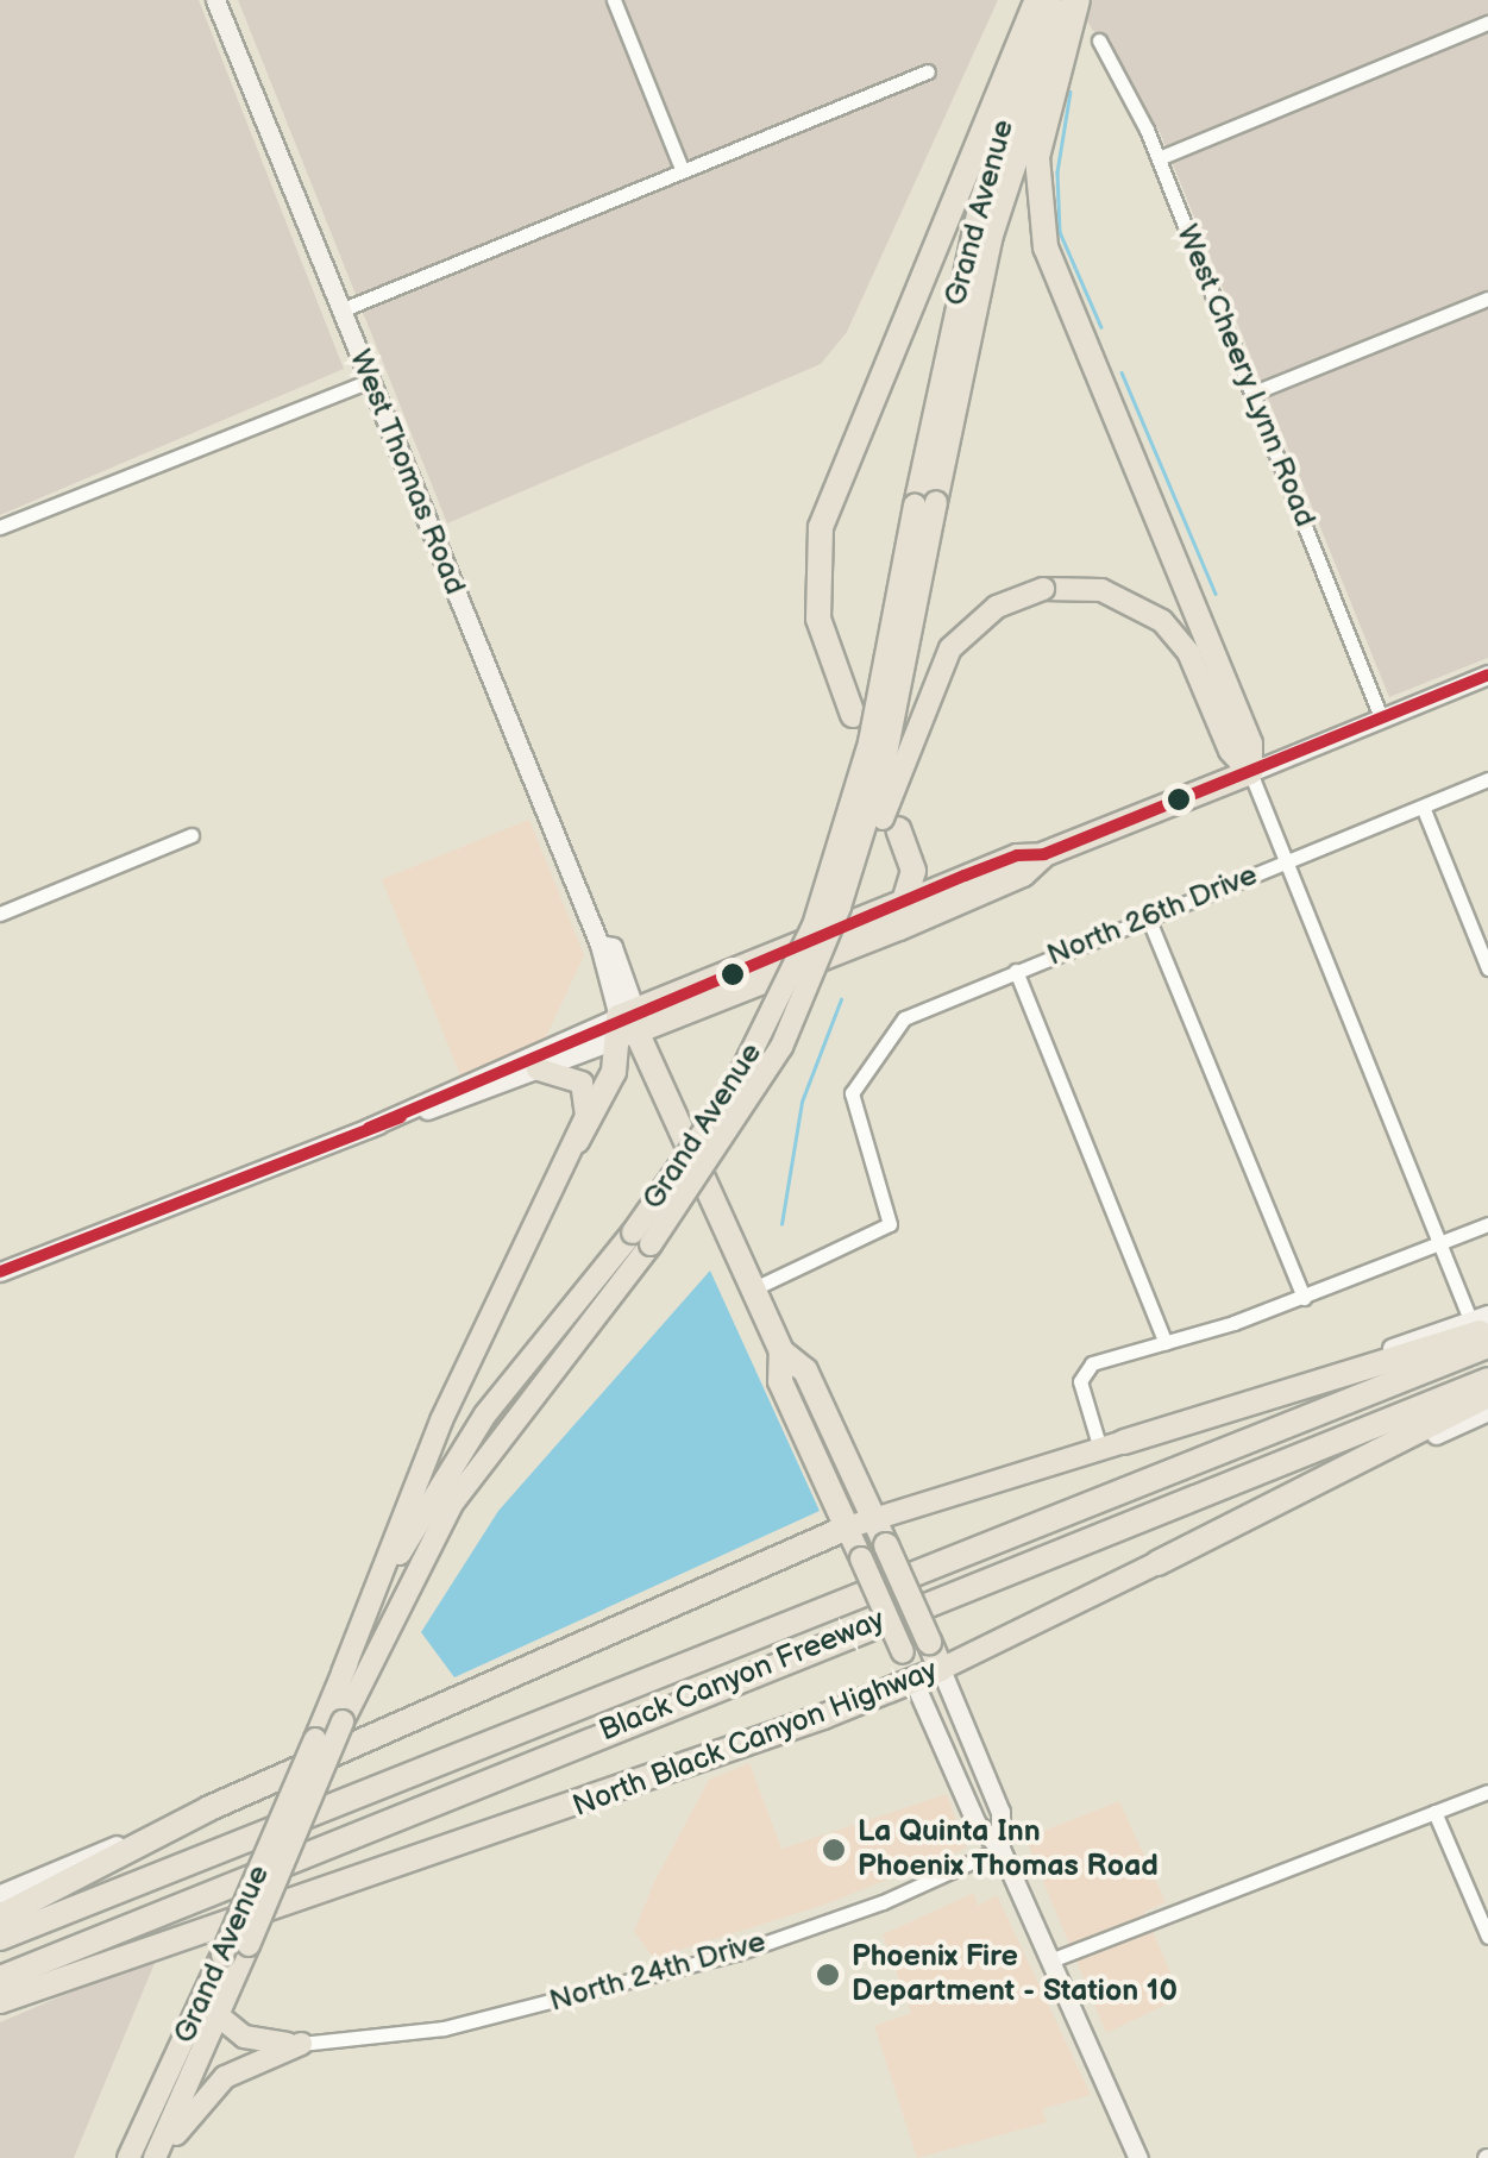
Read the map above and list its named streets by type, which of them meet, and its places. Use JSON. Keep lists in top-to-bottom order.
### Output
{
  "streets": {
    "highway": ["West Thomas Road", "Black Canyon Freeway", "North Black Canyon Highway"],
    "main road": ["Grand Avenue"],
    "street": ["West Cheery Lynn Road", "North 26th Drive", "North 24th Drive"]
  },
  "crossings": [
    ["West Thomas Road", "North 26th Drive"],
    ["West Thomas Road", "North Black Canyon Highway"],
    ["West Thomas Road", "North 24th Drive"]
  ],
  "places": ["La Quinta Inn Phoenix Thomas Road", "Phoenix Fire Department - Station 10"]
}
